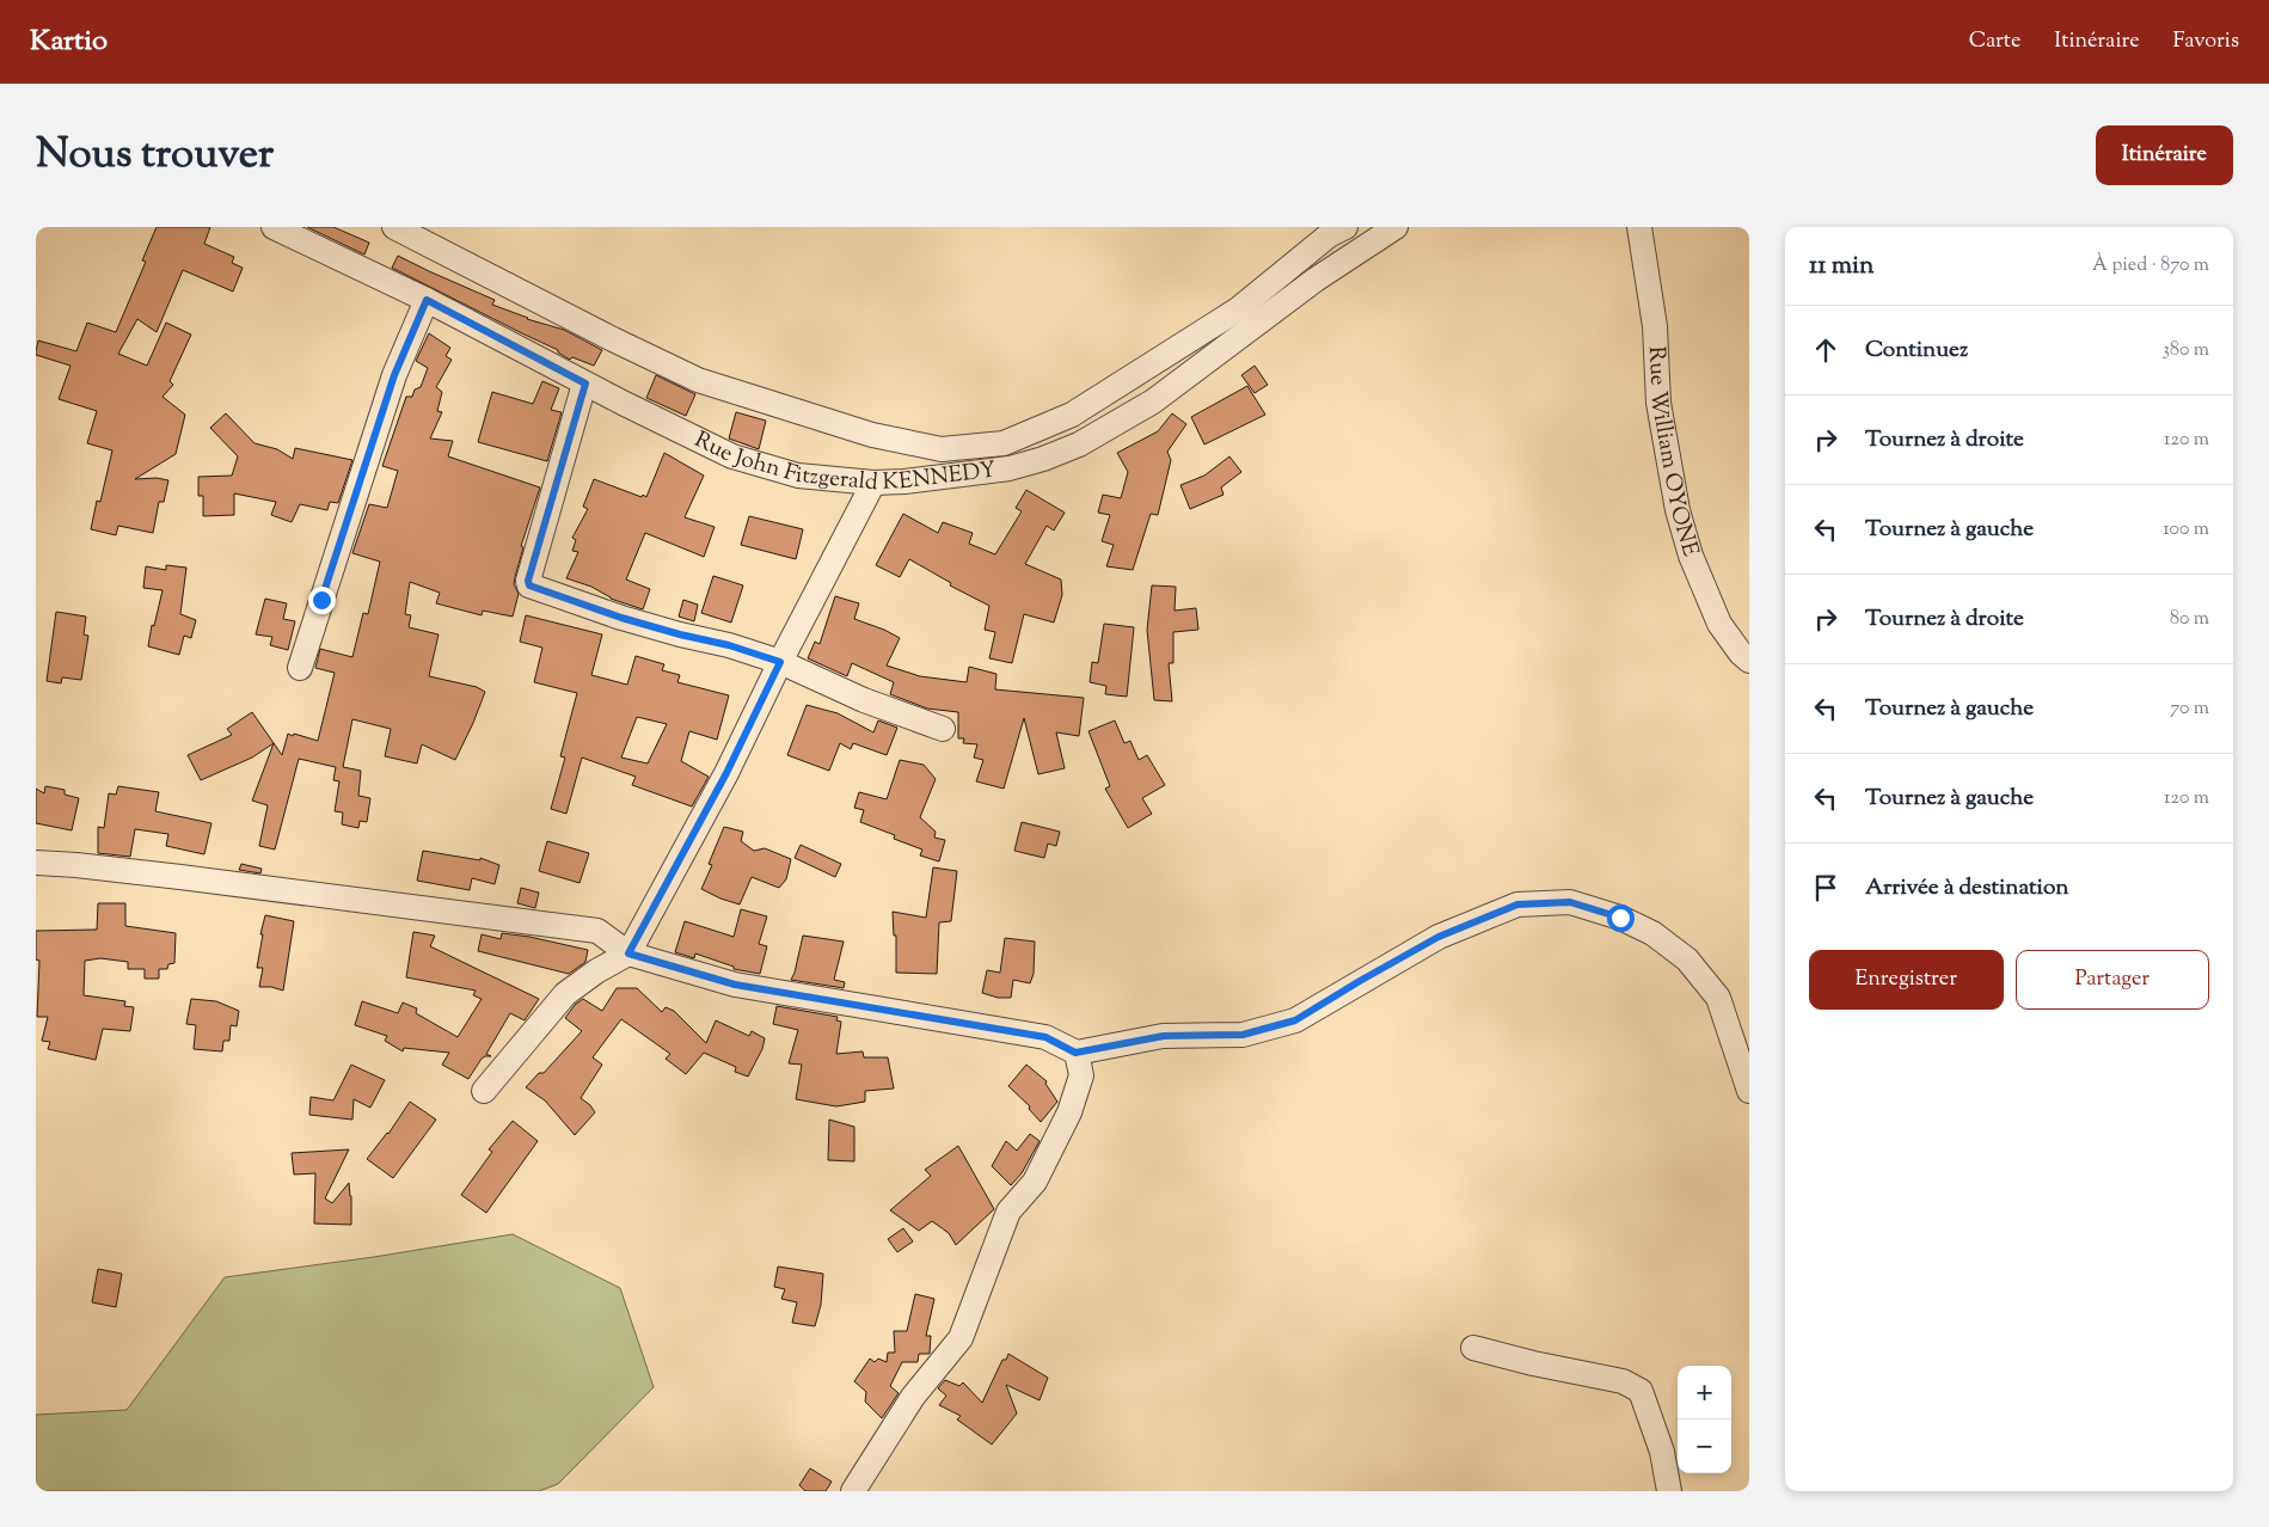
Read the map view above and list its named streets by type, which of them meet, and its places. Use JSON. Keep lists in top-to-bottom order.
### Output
{
  "streets": {
    "street": ["Rue John Fitzgerald KENNEDY", "Rue William OYONE"]
  },
  "page": {
    "header": "Kartio",
    "nav": ["Carte", "Itinéraire", "Favoris"],
    "title": "Nous trouver",
    "buttons": [
      "Itinéraire",
      ["Enregistrer", "Partager"]
    ],
    "heading": ["11 min", "À pied · 870 m"],
    "list": [
      ["Continuez", "380 m"],
      ["Tournez à droite", "120 m"],
      ["Tournez à gauche", "100 m"],
      ["Tournez à droite", "80 m"],
      ["Tournez à gauche", "70 m"],
      ["Tournez à gauche", "120 m"],
      "Arrivée à destination"
    ],
    "map_buttons": ["+", "−"]
  }
}
